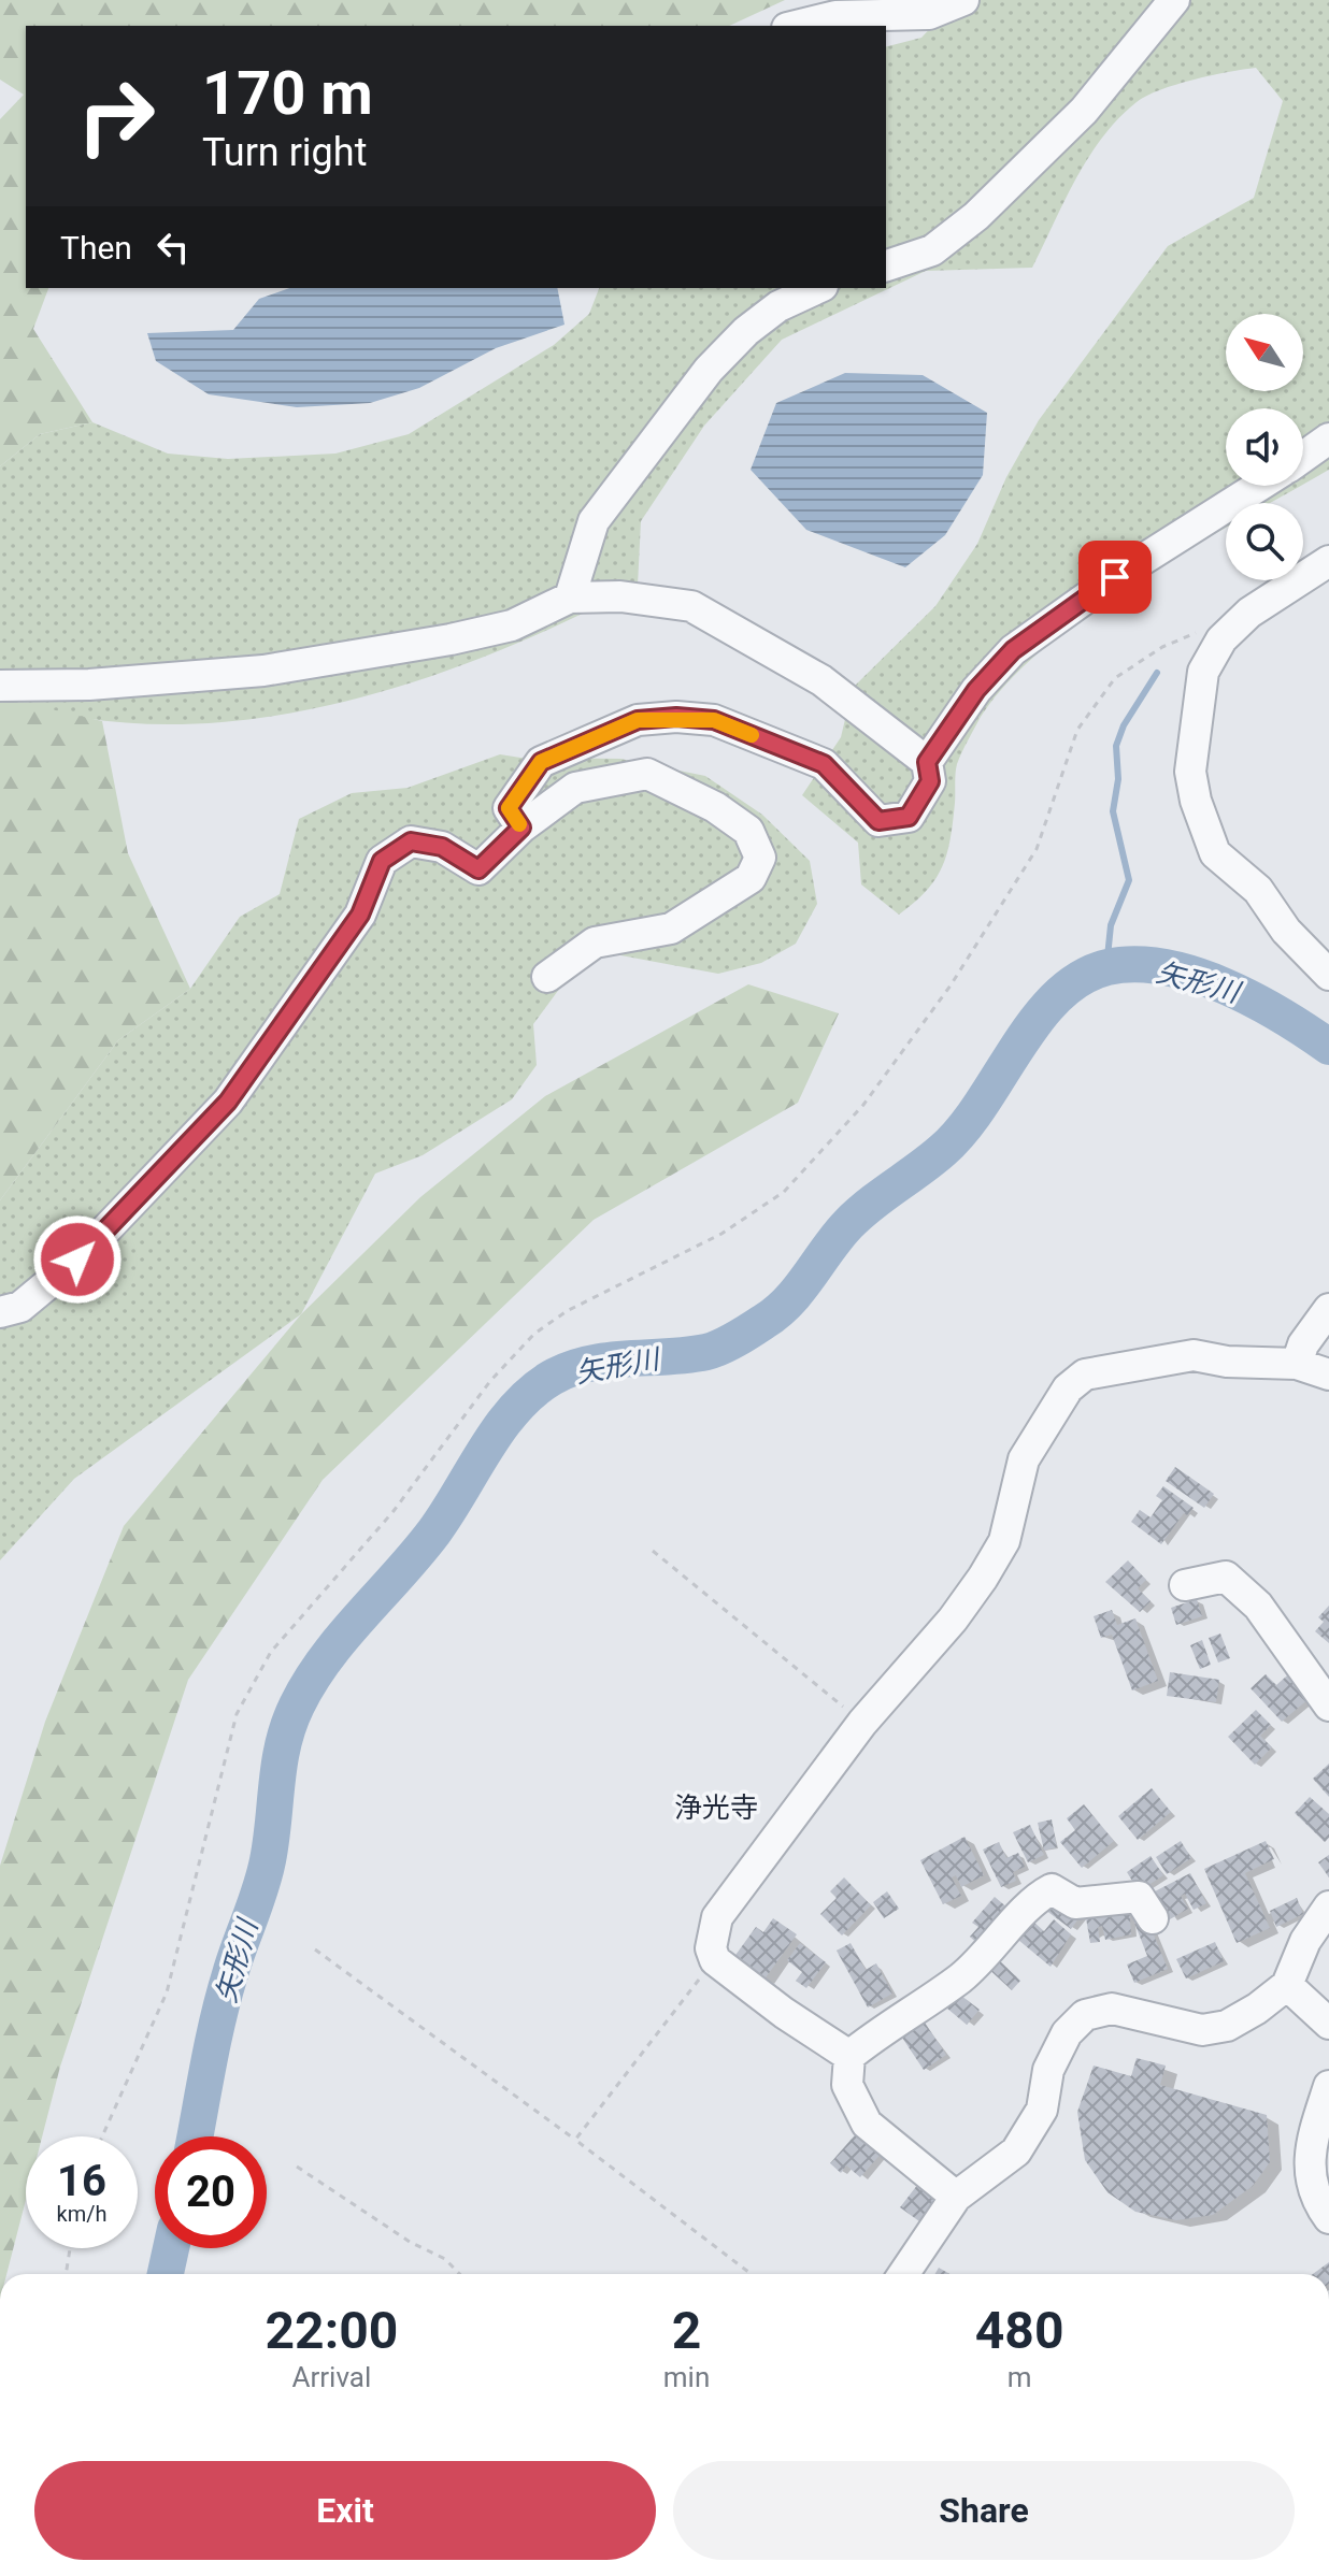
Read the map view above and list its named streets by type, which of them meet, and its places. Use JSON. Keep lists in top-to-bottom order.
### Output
{
  "districts": ["浄光寺"],
  "water": ["矢形川"],
  "north": "top left",
  "page": {
    "turn": ["170 m", "Turn right"],
    "then": "Then",
    "speed": "16 km/h",
    "limit": "20",
    "eta": [
      "22:00",
      "Arrival",
      "2",
      "min",
      "480",
      "m"
    ],
    "buttons": ["Exit", "Share"]
  }
}
